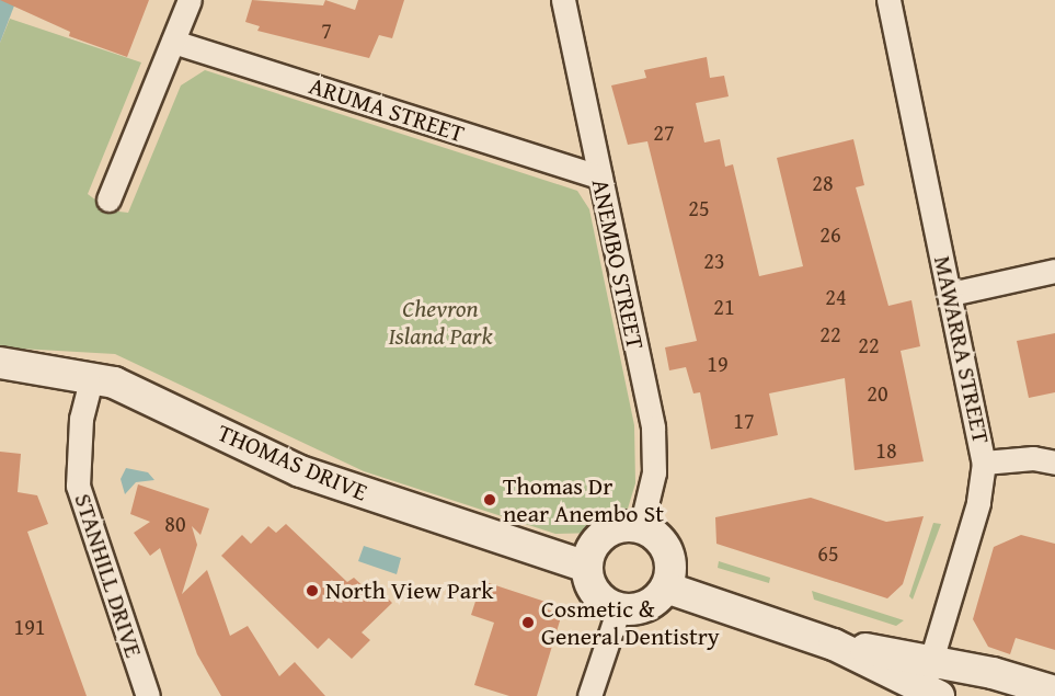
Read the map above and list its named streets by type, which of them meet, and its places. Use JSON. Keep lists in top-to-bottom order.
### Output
{
  "streets": {
    "main road": ["THOMAS DRIVE"],
    "street": [
      "ARUMA STREET",
      "ANEMBO STREET",
      "MAWARRA STREET",
      "STANHILL DRIVE"
    ]
  },
  "crossings": [
    ["ARUMA STREET", "ANEMBO STREET"],
    ["ANEMBO STREET", "THOMAS DRIVE"],
    ["THOMAS DRIVE", "STANHILL DRIVE"]
  ],
  "parks": ["Chevron Island Park"],
  "places": ["Thomas Dr near Anembo St", "North View Park", "Cosmetic & General Dentistry"],
  "house_numbers": [
    "7",
    "27",
    "28",
    "25",
    "26",
    "23",
    "24",
    "21",
    "22",
    "22",
    "19",
    "20",
    "17",
    "18",
    "80",
    "65",
    "191"
  ]
}
